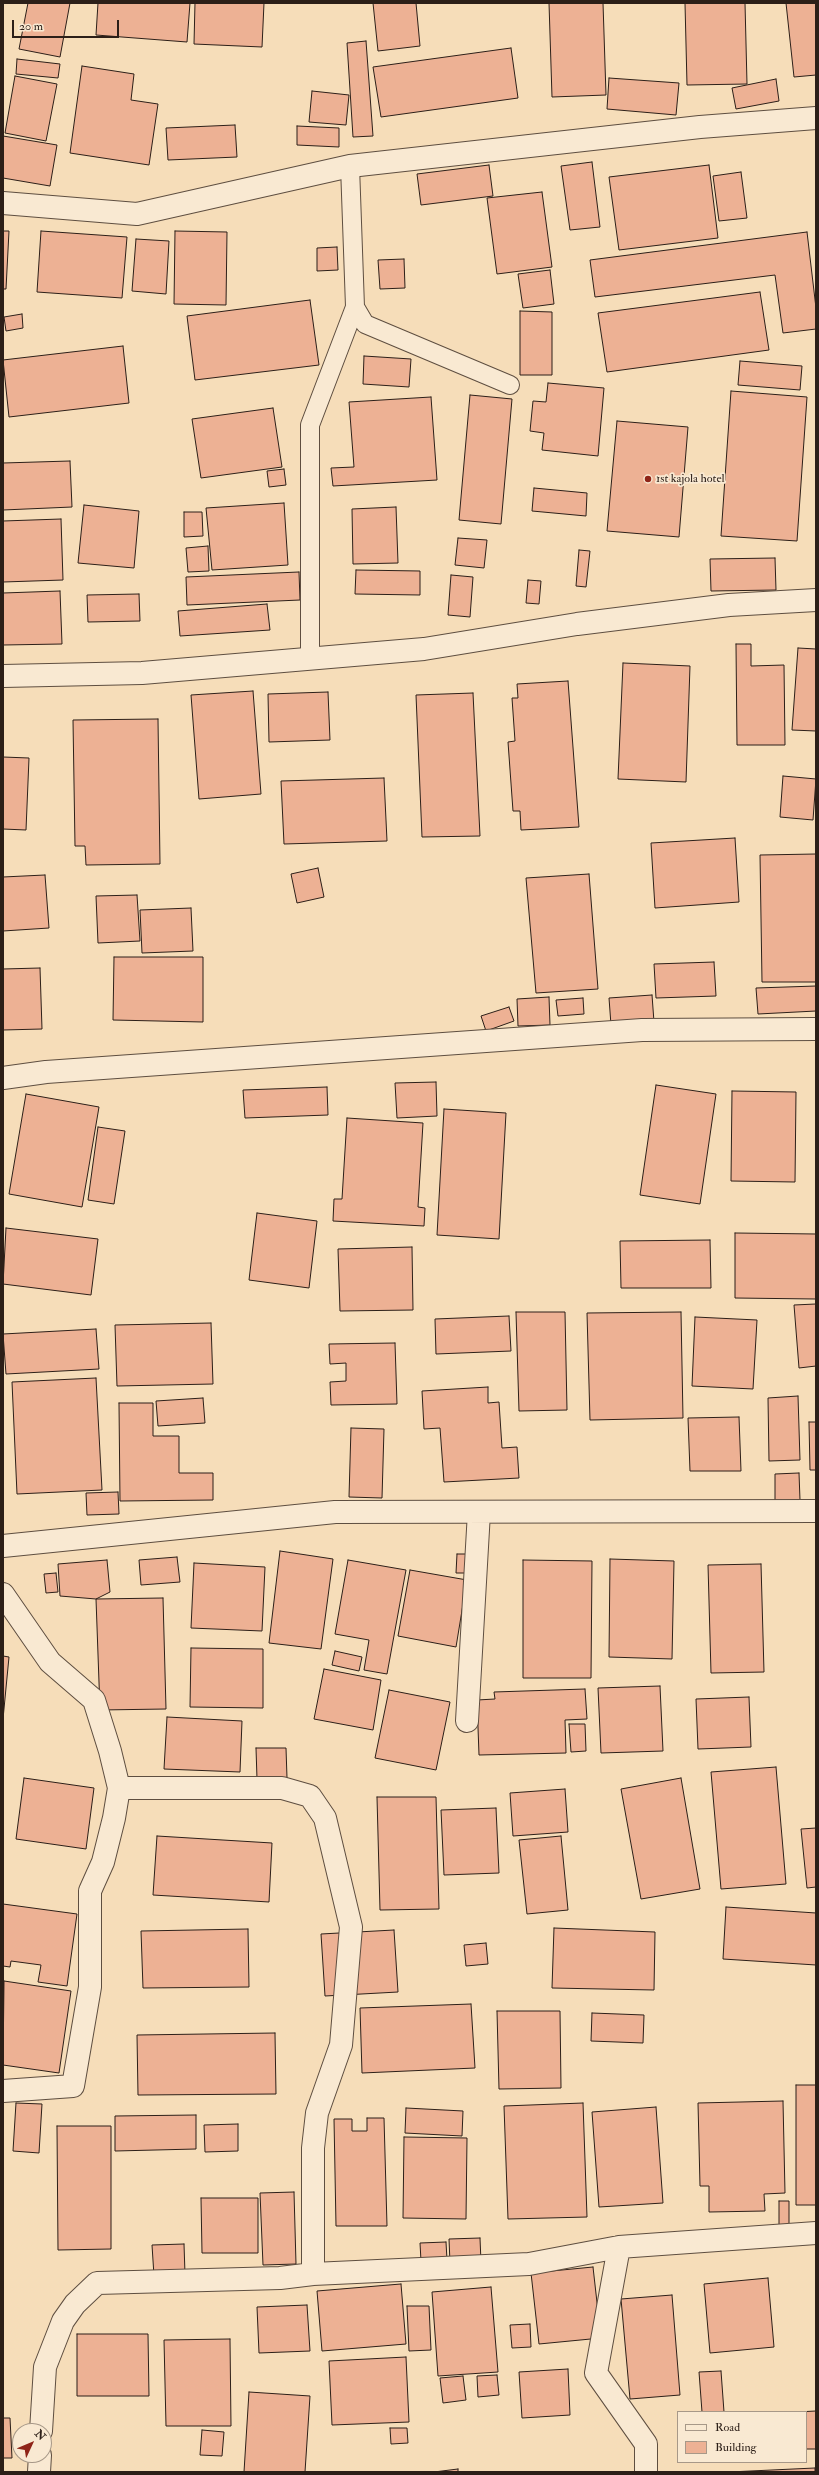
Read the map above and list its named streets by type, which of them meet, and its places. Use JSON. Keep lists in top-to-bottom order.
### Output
{
  "places": ["1st kajola hotel"],
  "legend": ["Road", "Building"],
  "scale_bar": "20 m",
  "north": "top right"
}
